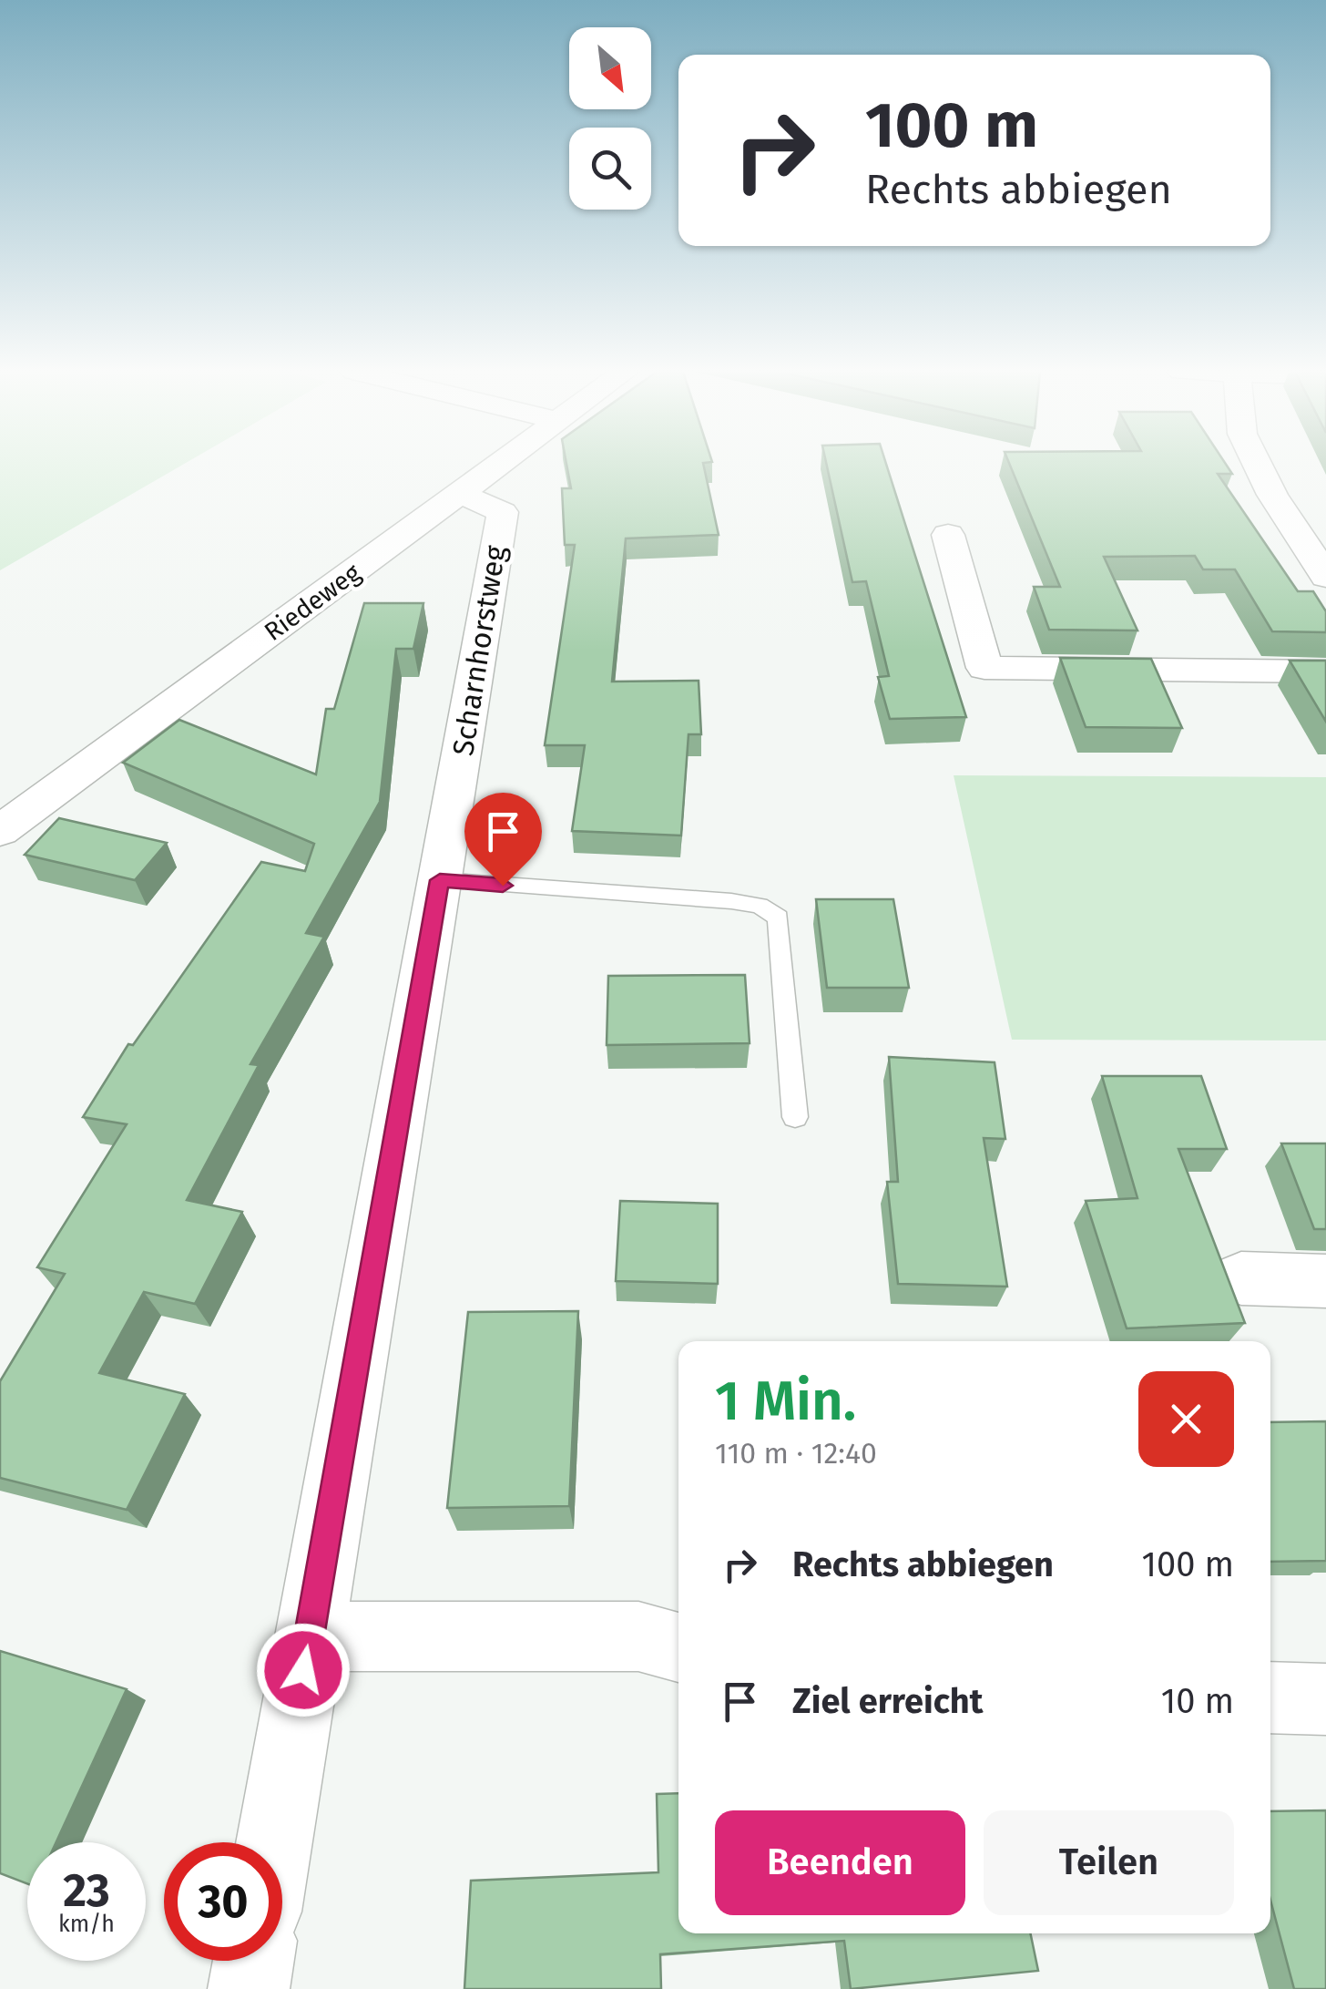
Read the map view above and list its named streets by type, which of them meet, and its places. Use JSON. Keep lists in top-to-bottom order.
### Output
{
  "streets": {
    "street": ["Riedeweg", "Scharnhorstweg"]
  },
  "crossings": [
    ["Riedeweg", "Scharnhorstweg"]
  ],
  "north": "bottom right",
  "page": {
    "turn": ["100 m", "Rechts abbiegen"],
    "heading": ["1 Min.", "110 m · 12:40"],
    "list": [
      {
        "name": "Rechts abbiegen",
        "value": "100 m"
      },
      {
        "name": "Ziel erreicht",
        "value": "10 m"
      }
    ],
    "buttons": ["Beenden", "Teilen"],
    "speed": "23 km/h",
    "limit": "30"
  }
}
